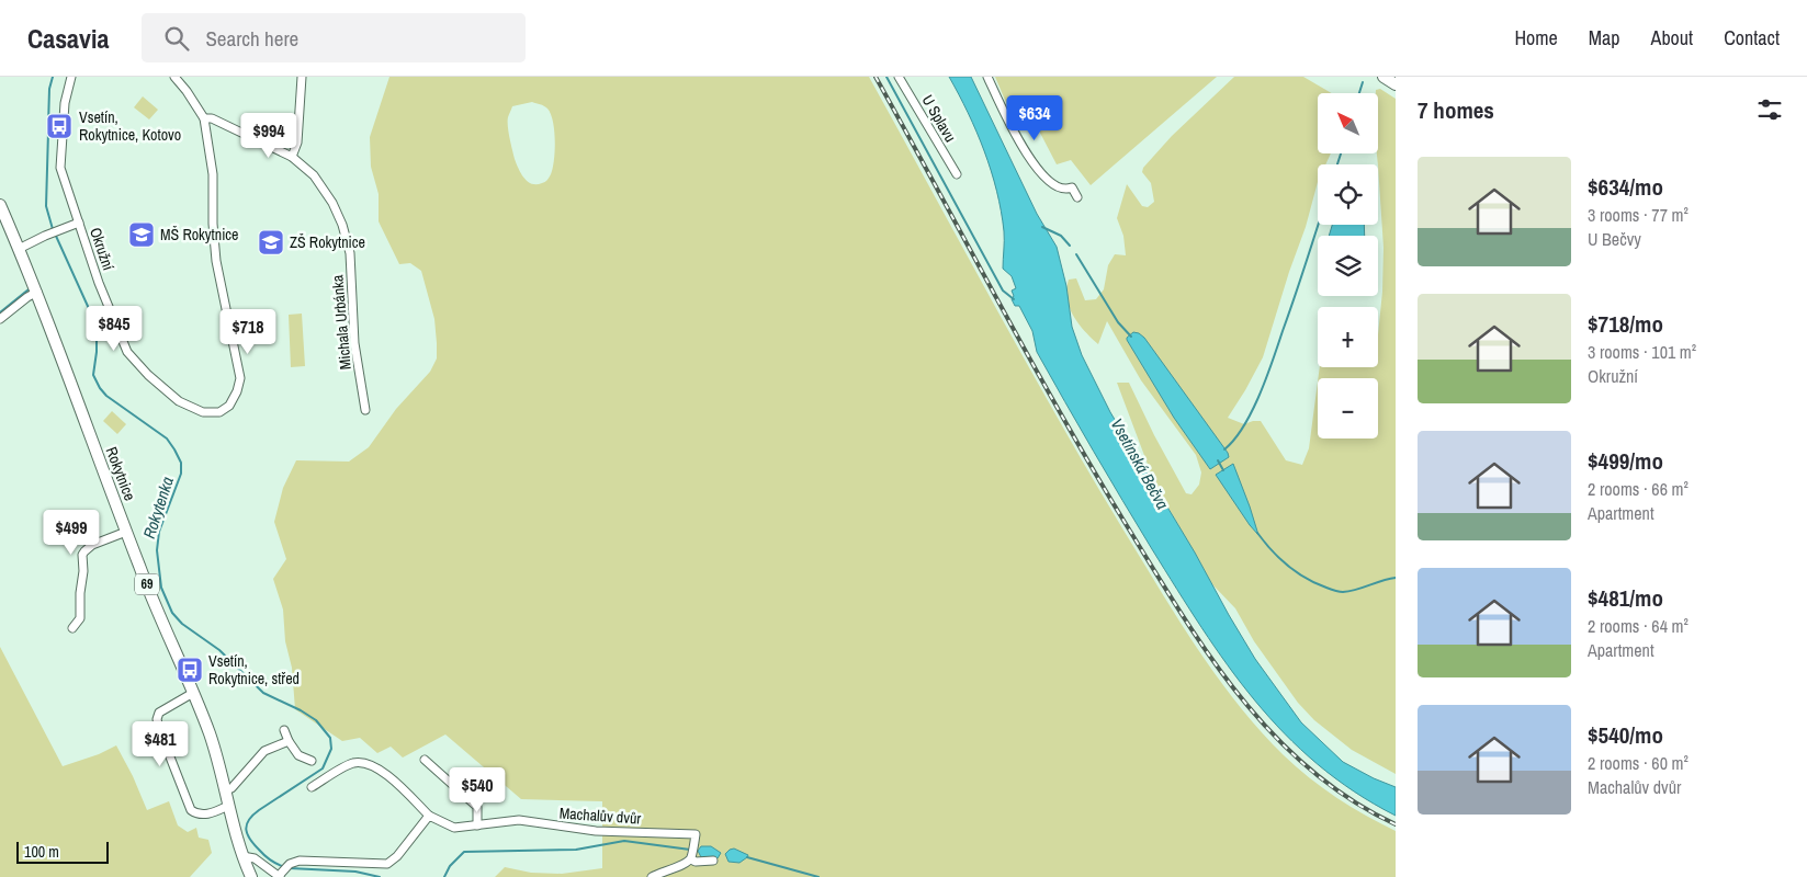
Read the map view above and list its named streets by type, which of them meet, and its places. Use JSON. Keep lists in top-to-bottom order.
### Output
{
  "streets": {
    "main road": ["Rokytnice", "69"],
    "street": [
      "U Splavu",
      "Okružní",
      "Michala Urbánka",
      "Machalův dvůr"
    ]
  },
  "crossings": [
    ["Okružní", "Michala Urbánka"]
  ],
  "water": ["Vsetínská Bečva", "Rokytenka"],
  "places": {
    "bus stop": ["Vsetín, Rokytnice, Kotovo", "Vsetín, Rokytnice, střed"],
    "school or university": ["MŠ Rokytnice", "ZŠ Rokytnice"]
  },
  "scale_bar": "100 m",
  "north": "top left",
  "page": {
    "header": "Casavia",
    "search": "Search here",
    "nav": [
      "Home",
      "Map",
      "About",
      "Contact"
    ],
    "heading": "7 homes",
    "map_buttons": ["+", "−"],
    "price": [
      "$634",
      "$994",
      "$845",
      "$718",
      "$499",
      "$481",
      "$540"
    ],
    "list": [
      {
        "name": "$634/mo",
        "note": "3 rooms · 77 m² · U Bečvy"
      },
      {
        "name": "$718/mo",
        "note": "3 rooms · 101 m² · Okružní"
      },
      {
        "name": "$499/mo",
        "note": "2 rooms · 66 m² · Apartment"
      },
      {
        "name": "$481/mo",
        "note": "2 rooms · 64 m² · Apartment"
      },
      {
        "name": "$540/mo",
        "note": "2 rooms · 60 m² · Machalův dvůr"
      }
    ],
    "scale": "100 m"
  }
}
